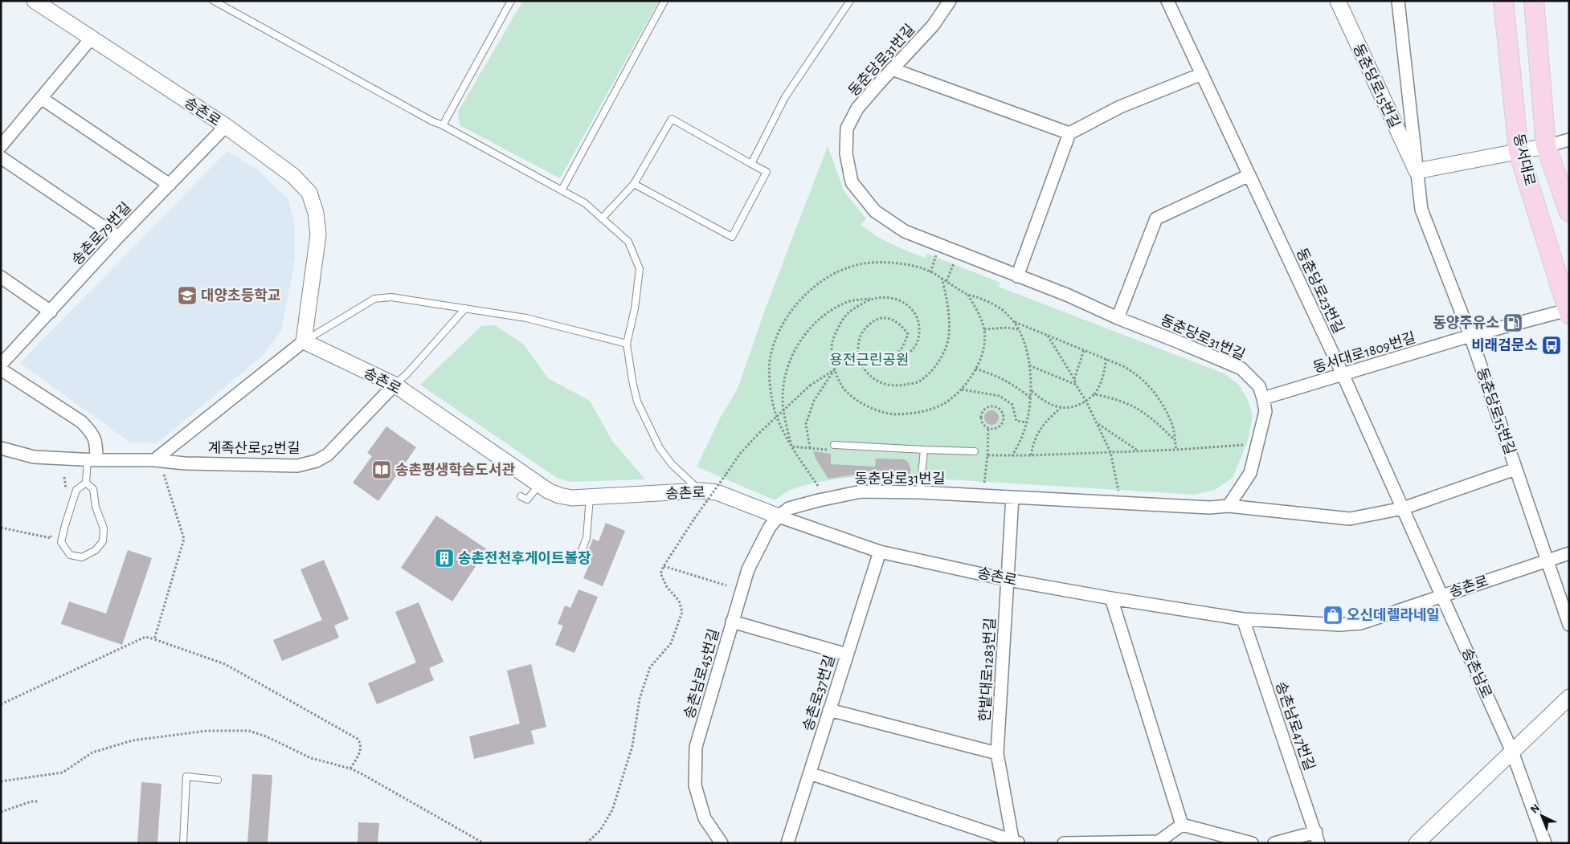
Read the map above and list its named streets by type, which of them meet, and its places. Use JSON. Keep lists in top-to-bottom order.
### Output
{
  "streets": {
    "main road": ["동서대로"],
    "street": [
      "동춘당로31번길",
      "동춘당로15번길",
      "송촌로",
      "송촌로79번길",
      "동춘당로23번길",
      "동서대로1809번길",
      "계족산로52번길",
      "한밭대로1283번길",
      "송촌남로",
      "송촌남로45번길",
      "송촌로37번길",
      "송촌남로47번길"
    ]
  },
  "crossings": [
    ["동춘당로31번길", "송촌로"],
    ["동춘당로31번길", "동서대로1809번길"],
    ["동춘당로31번길", "한밭대로1283번길"],
    ["동춘당로31번길", "송촌남로45번길"],
    ["동춘당로15번길", "송촌로"],
    ["동춘당로15번길", "동서대로1809번길"],
    ["송촌로", "송촌로79번길"],
    ["송촌로", "동춘당로23번길"],
    ["송촌로", "계족산로52번길"],
    ["송촌로", "한밭대로1283번길"],
    ["송촌로", "송촌남로"],
    ["송촌로", "송촌남로45번길"],
    ["송촌로", "송촌로37번길"],
    ["송촌로", "송촌남로47번길"],
    ["동서대로", "동서대로1809번길"],
    ["동춘당로23번길", "동서대로1809번길"],
    ["동춘당로23번길", "송촌남로"]
  ],
  "parks": ["용전근린공원"],
  "places": {
    "school or university": ["대양초등학교"],
    "fuel station": ["동양주유소"],
    "bus stop": ["비래검문소"],
    "library": ["송촌평생학습도서관"],
    "building": ["송촌전천후게이트볼장"],
    "shop": ["오신데렐라네일"]
  },
  "north": "top left"
}
